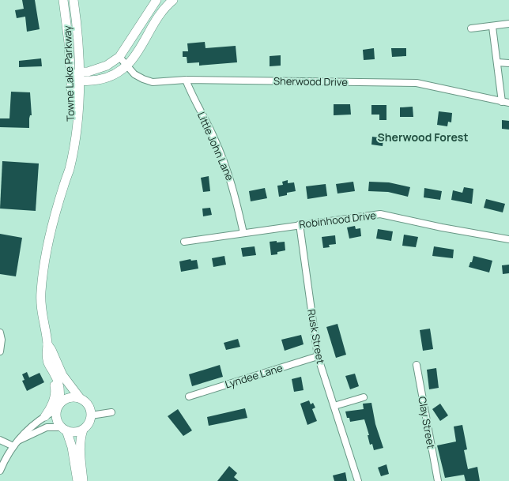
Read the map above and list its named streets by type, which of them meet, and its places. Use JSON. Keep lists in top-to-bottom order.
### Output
{
  "streets": {
    "main road": ["Towne Lake Parkway"],
    "street": [
      "Sherwood Drive",
      "Little John Lane",
      "Robinhood Drive",
      "Rusk Street",
      "Lyndee Lane",
      "Clay Street"
    ]
  },
  "crossings": [
    ["Sherwood Drive", "Little John Lane"],
    ["Little John Lane", "Robinhood Drive"],
    ["Robinhood Drive", "Rusk Street"],
    ["Rusk Street", "Lyndee Lane"]
  ],
  "districts": ["Sherwood Forest"]
}
